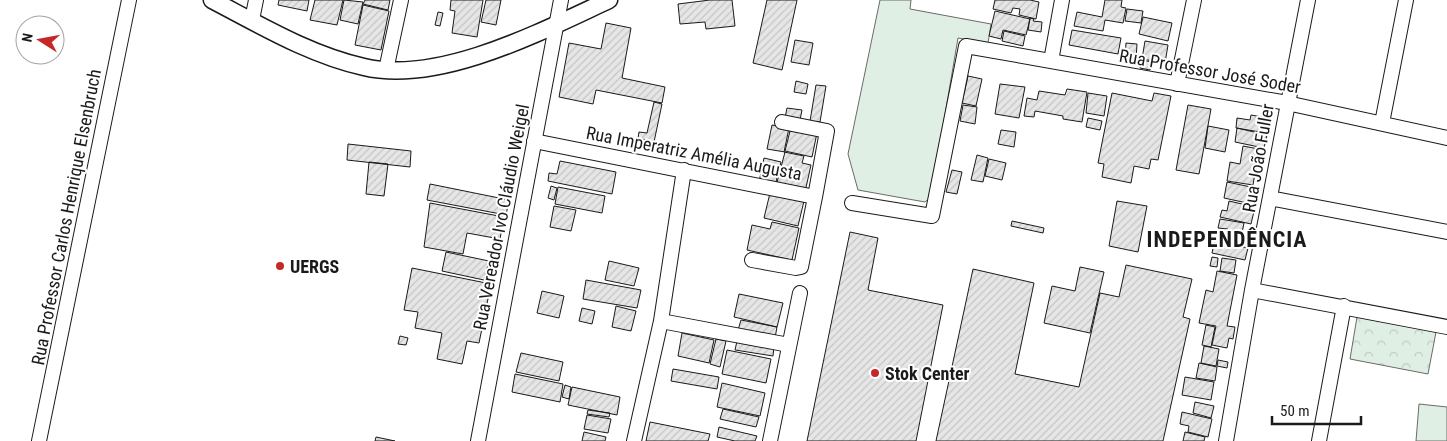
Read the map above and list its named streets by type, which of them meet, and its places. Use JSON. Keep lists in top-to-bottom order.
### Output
{
  "streets": {
    "street": [
      "Rua Professor José Soder",
      "Rua Imperatriz Amélia Augusta",
      "Rua João Fuller",
      "Rua Professor Carlos Henrique Elsenbruch",
      "Rua Vereador Ivo Cláudio Weigel"
    ]
  },
  "crossings": [
    ["Rua Professor José Soder", "Rua João Fuller"],
    ["Rua Imperatriz Amélia Augusta", "Rua Vereador Ivo Cláudio Weigel"]
  ],
  "districts": ["INDEPENDÊNCIA"],
  "places": ["UERGS", "Stok Center"],
  "scale_bar": "50 m",
  "north": "left"
}
